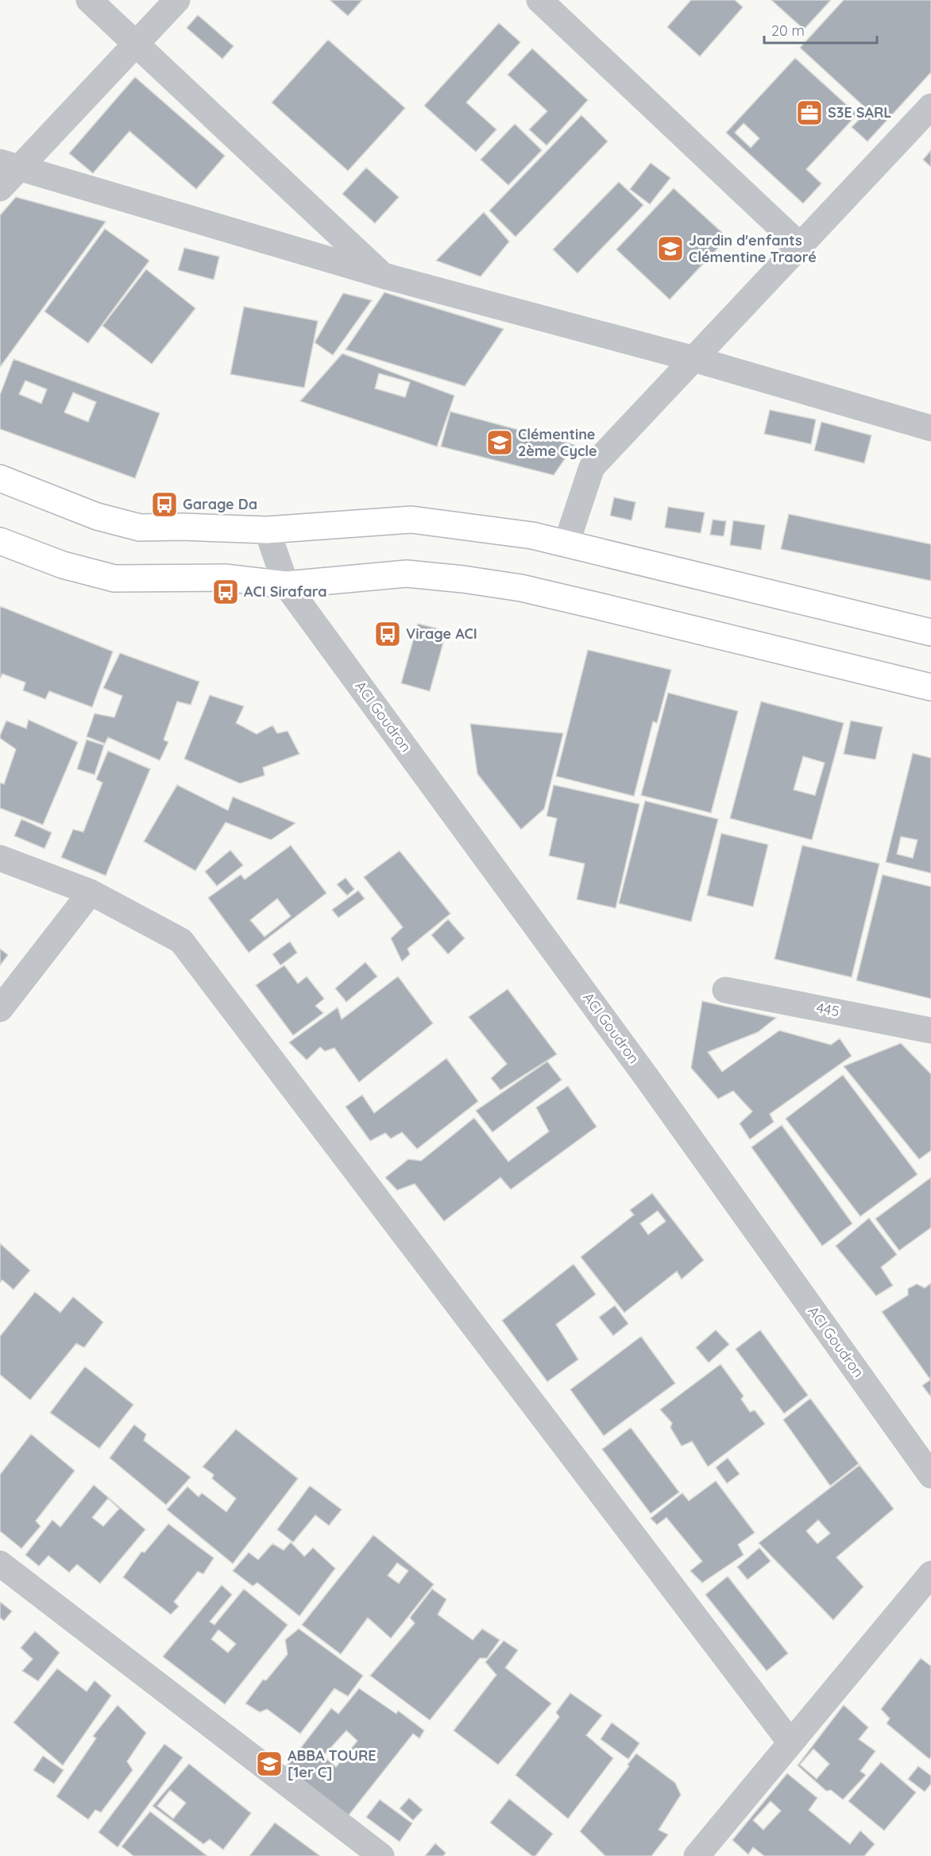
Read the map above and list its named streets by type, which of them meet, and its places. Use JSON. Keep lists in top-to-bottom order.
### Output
{
  "streets": {
    "street": ["ACI Goudron", "445"]
  },
  "places": {
    "office": ["S3E SARL"],
    "school or university": ["Jardin d'enfants Clémentine Traoré", "Clémentine 2ème Cycle", "ABBA TOURE [1er C]"],
    "bus stop": ["Garage Da", "ACI Sirafara", "Virage ACI"]
  },
  "scale_bar": "20 m"
}
